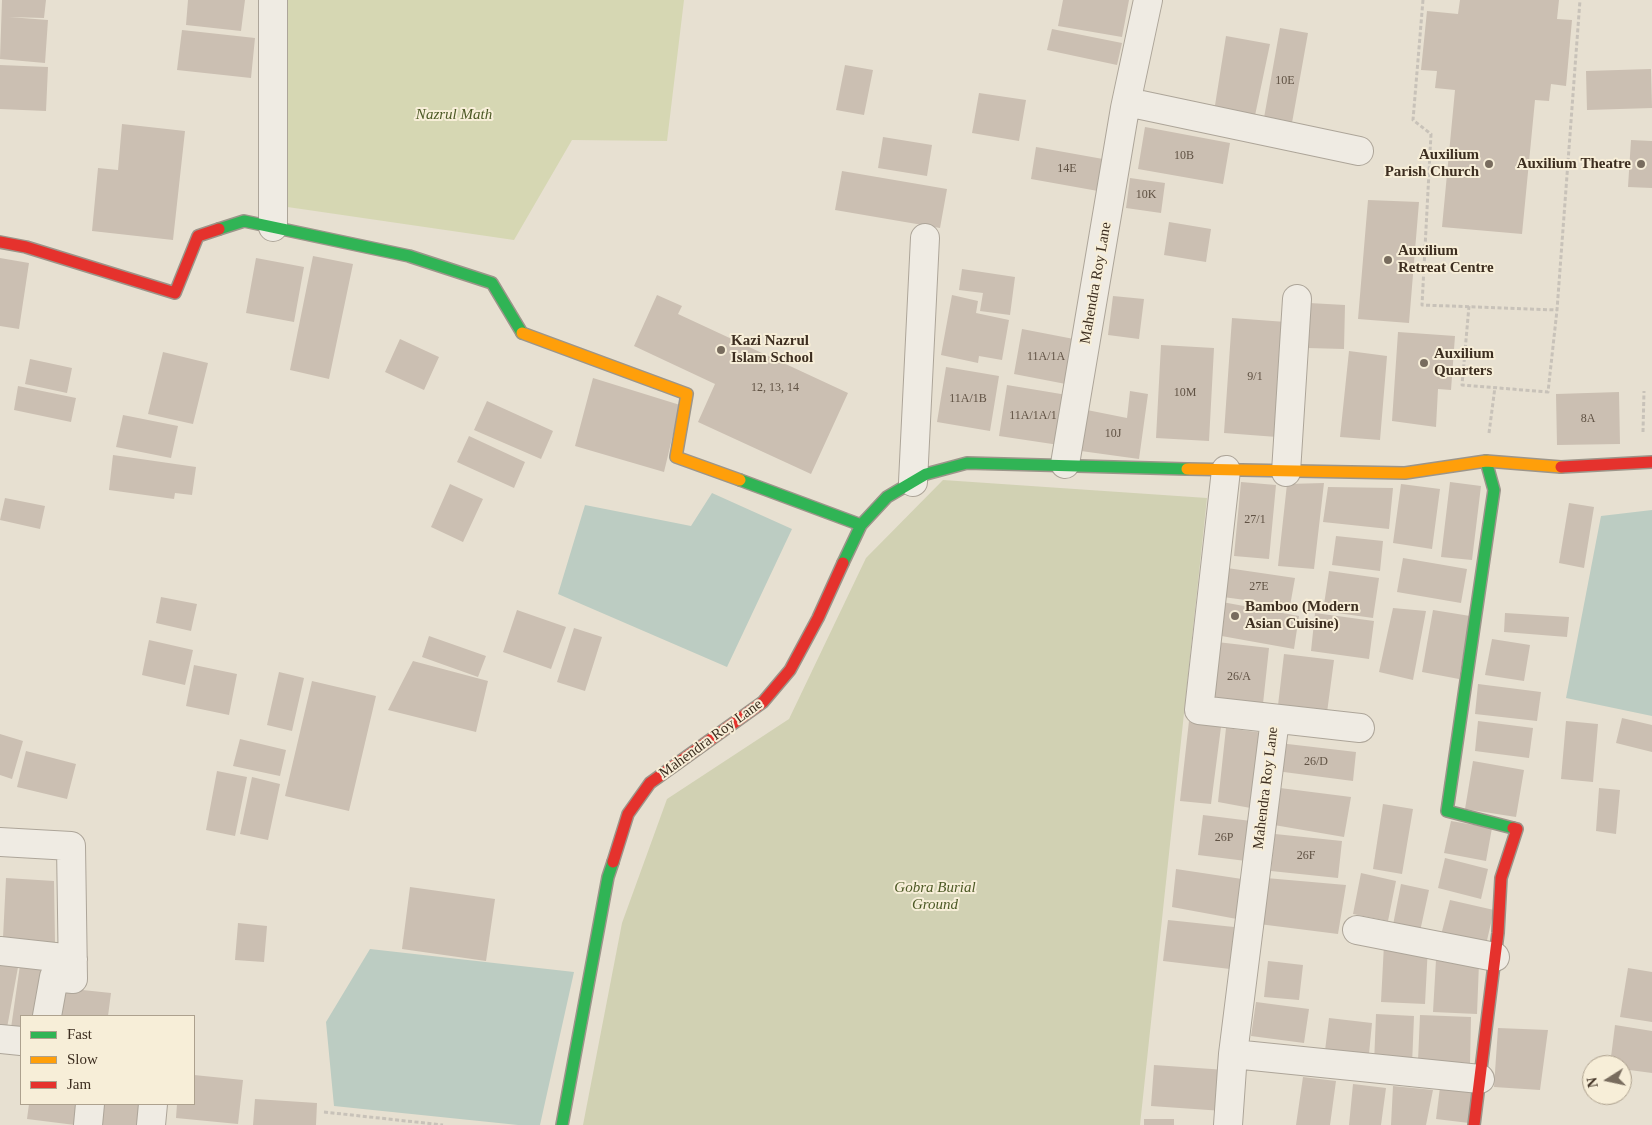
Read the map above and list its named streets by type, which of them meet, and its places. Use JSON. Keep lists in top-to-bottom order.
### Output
{
  "streets": {
    "street": ["Mahendra Roy Lane"]
  },
  "parks": ["Nazrul Math", "Gobra Burial Ground"],
  "places": [
    "Auxilium Parish Church",
    "Auxilium Theatre",
    "Auxilium Retreat Centre",
    "Kazi Nazrul Islam School",
    "Auxilium Quarters",
    "Bamboo (Modern Asian Cuisine)"
  ],
  "house_numbers": [
    "10E",
    "10B",
    "14E",
    "10K",
    "11A/1A",
    "9/1",
    "12, 13, 14",
    "10M",
    "11A/1B",
    "11A/1A/1",
    "8A",
    "10J",
    "27/1",
    "27E",
    "26/A",
    "26/D",
    "26P",
    "26F"
  ],
  "legend": ["Fast", "Slow", "Jam"],
  "north": "left"
}
